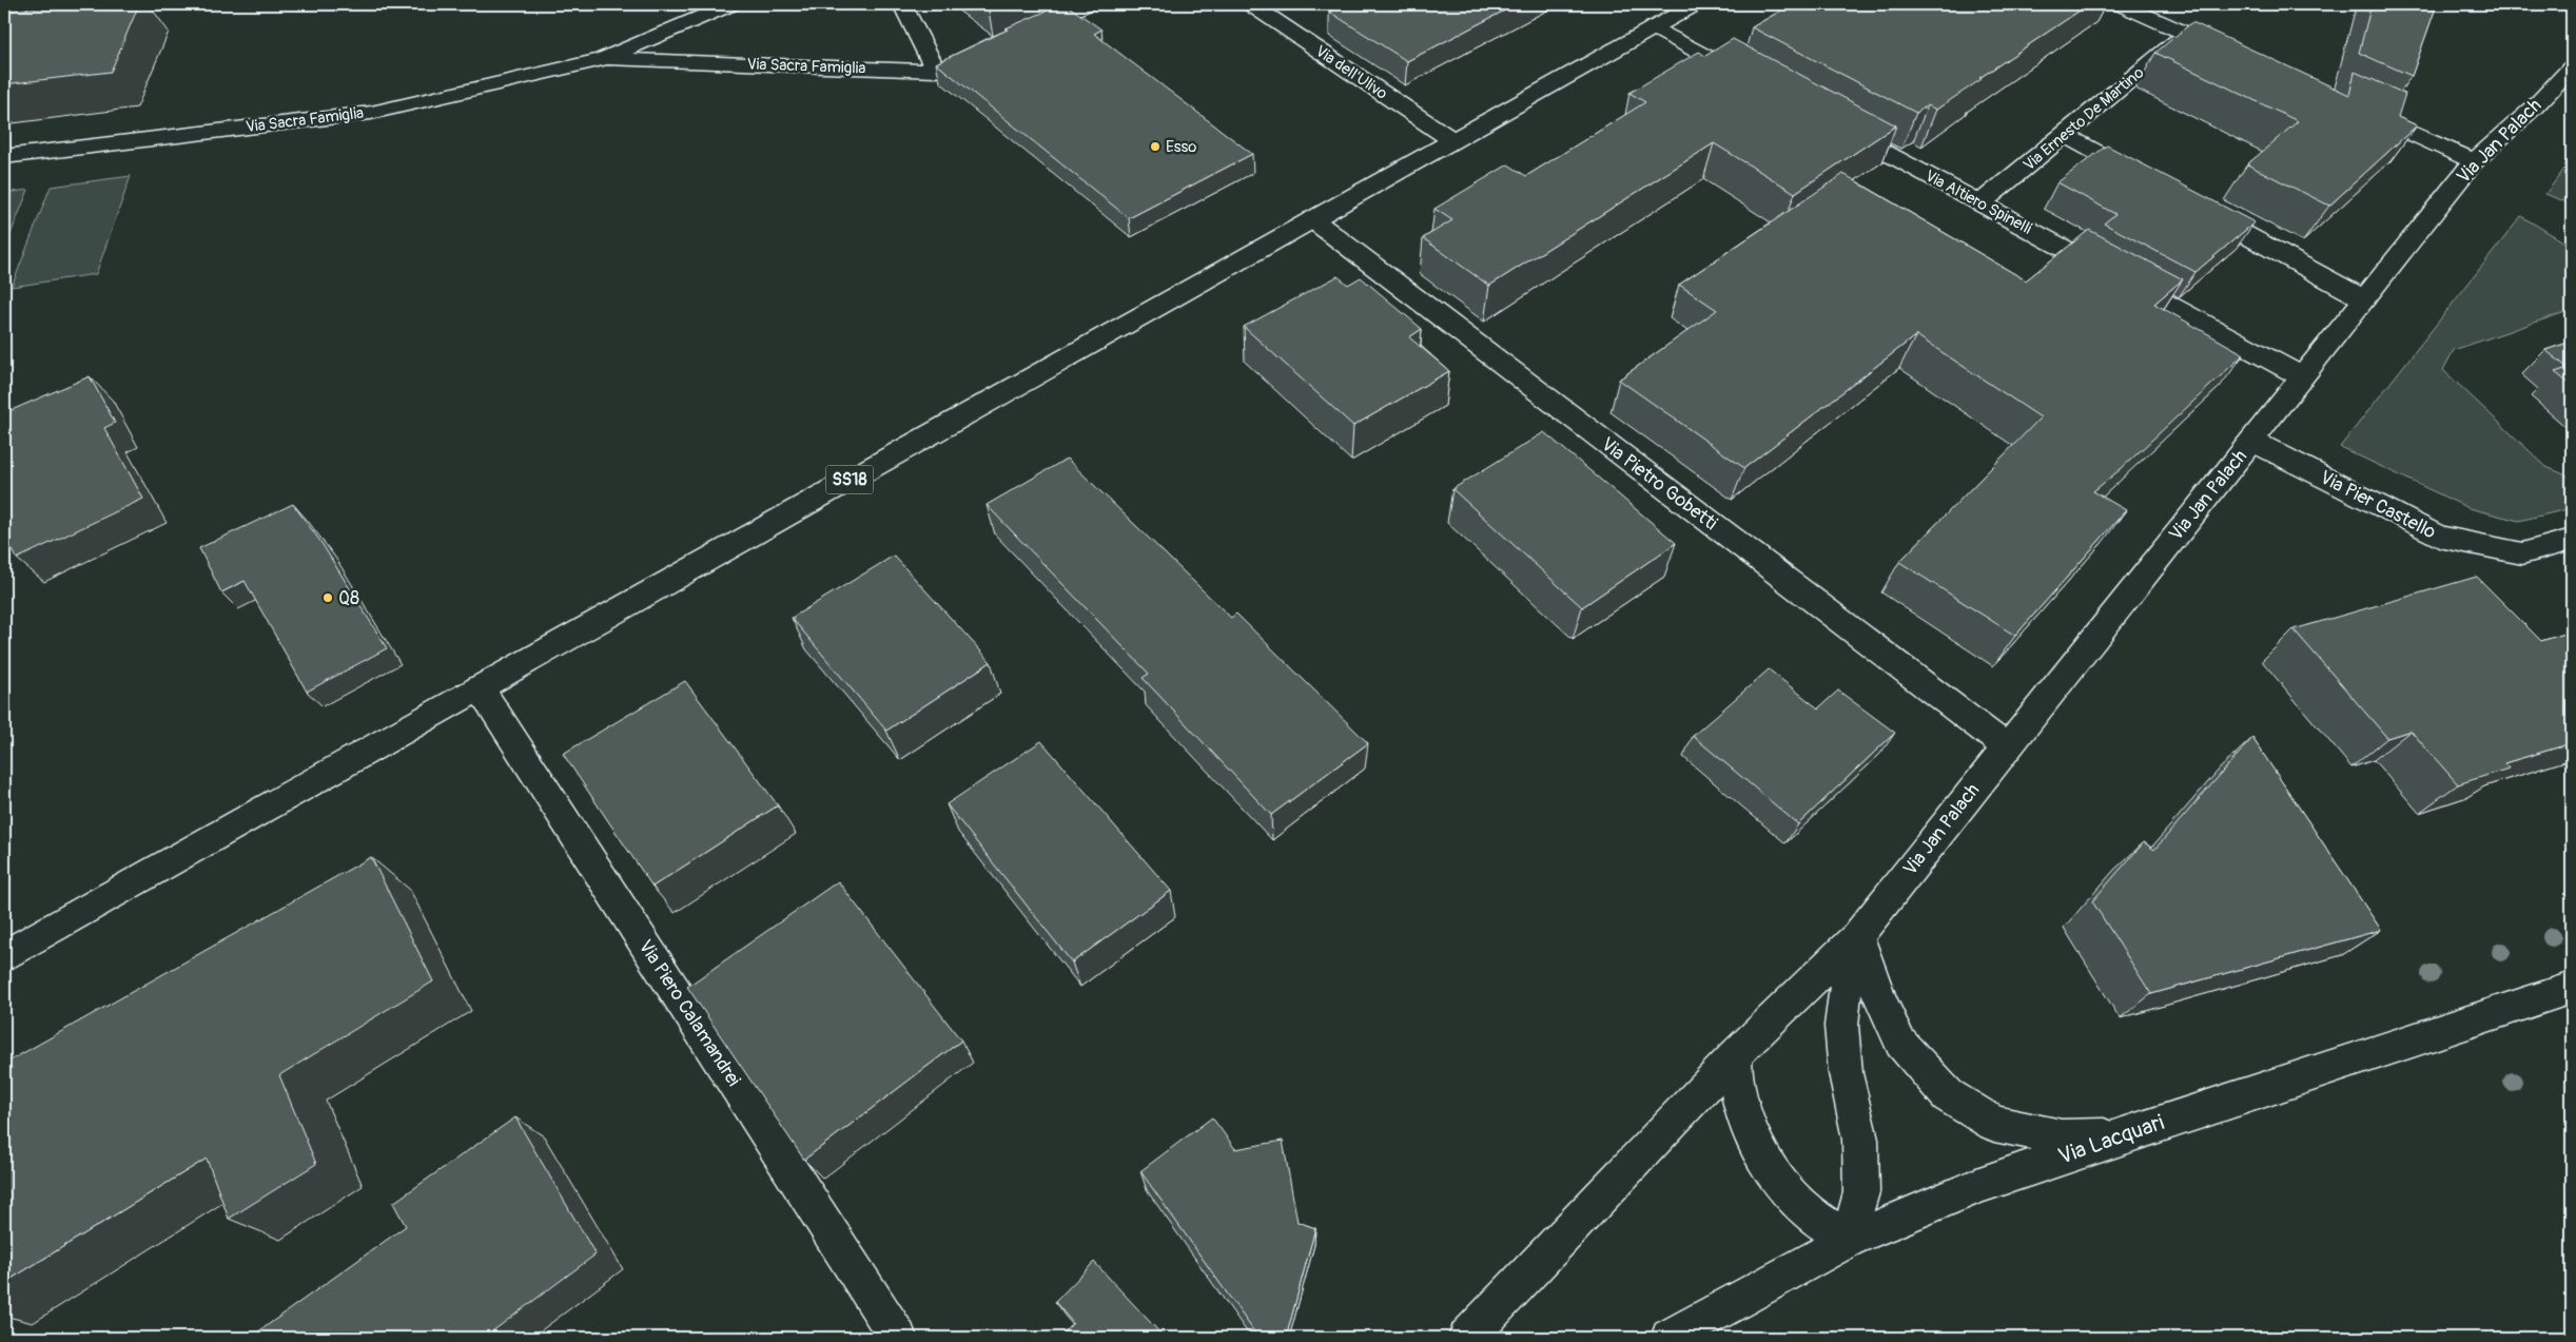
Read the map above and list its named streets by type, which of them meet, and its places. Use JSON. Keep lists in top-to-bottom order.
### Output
{
  "streets": {
    "street": [
      "Via Sacra Famiglia",
      "Via dell'Ulivo",
      "Via Ernesto De Martino",
      "Via Jan Palach",
      "Via Altiero Spinelli",
      "SS18",
      "Via Pietro Gobetti",
      "Via Pier Castello",
      "Via Piero Calamandrei",
      "Via Lacquari"
    ]
  },
  "crossings": [
    ["Via dell'Ulivo", "SS18"],
    ["Via Ernesto De Martino", "Via Altiero Spinelli"],
    ["Via Jan Palach", "Via Altiero Spinelli"],
    ["Via Jan Palach", "Via Pietro Gobetti"],
    ["Via Jan Palach", "Via Pier Castello"],
    ["SS18", "Via Pietro Gobetti"],
    ["SS18", "Via Piero Calamandrei"]
  ],
  "places": ["Esso", "Q8"]
}
